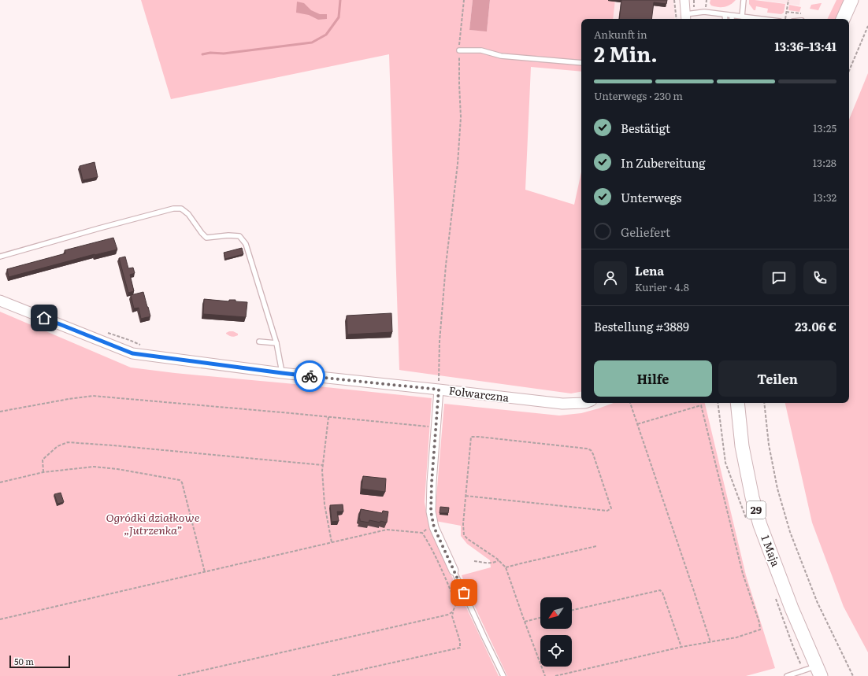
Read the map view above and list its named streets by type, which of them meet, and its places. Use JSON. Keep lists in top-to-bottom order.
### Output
{
  "streets": {
    "main road": ["29", "1 Maja"],
    "street": ["Folwarczna"]
  },
  "parks": ["Ogródki działkowe „Jutrzenka”"],
  "scale_bar": "50 m",
  "north": "bottom left",
  "page": {
    "heading": ["2 Min.", "Ankunft in", "13:36–13:41"],
    "panel": [
      "Lena",
      "Kurier · 4.8",
      "Bestellung #3889",
      "23.06 €"
    ],
    "bar": "Unterwegs · 230 m",
    "list": [
      ["Bestätigt", "13:25"],
      ["In Zubereitung", "13:28"],
      ["Unterwegs", "13:32"],
      "Geliefert"
    ],
    "buttons": ["Hilfe", "Teilen"],
    "scale": "50 m"
  }
}
